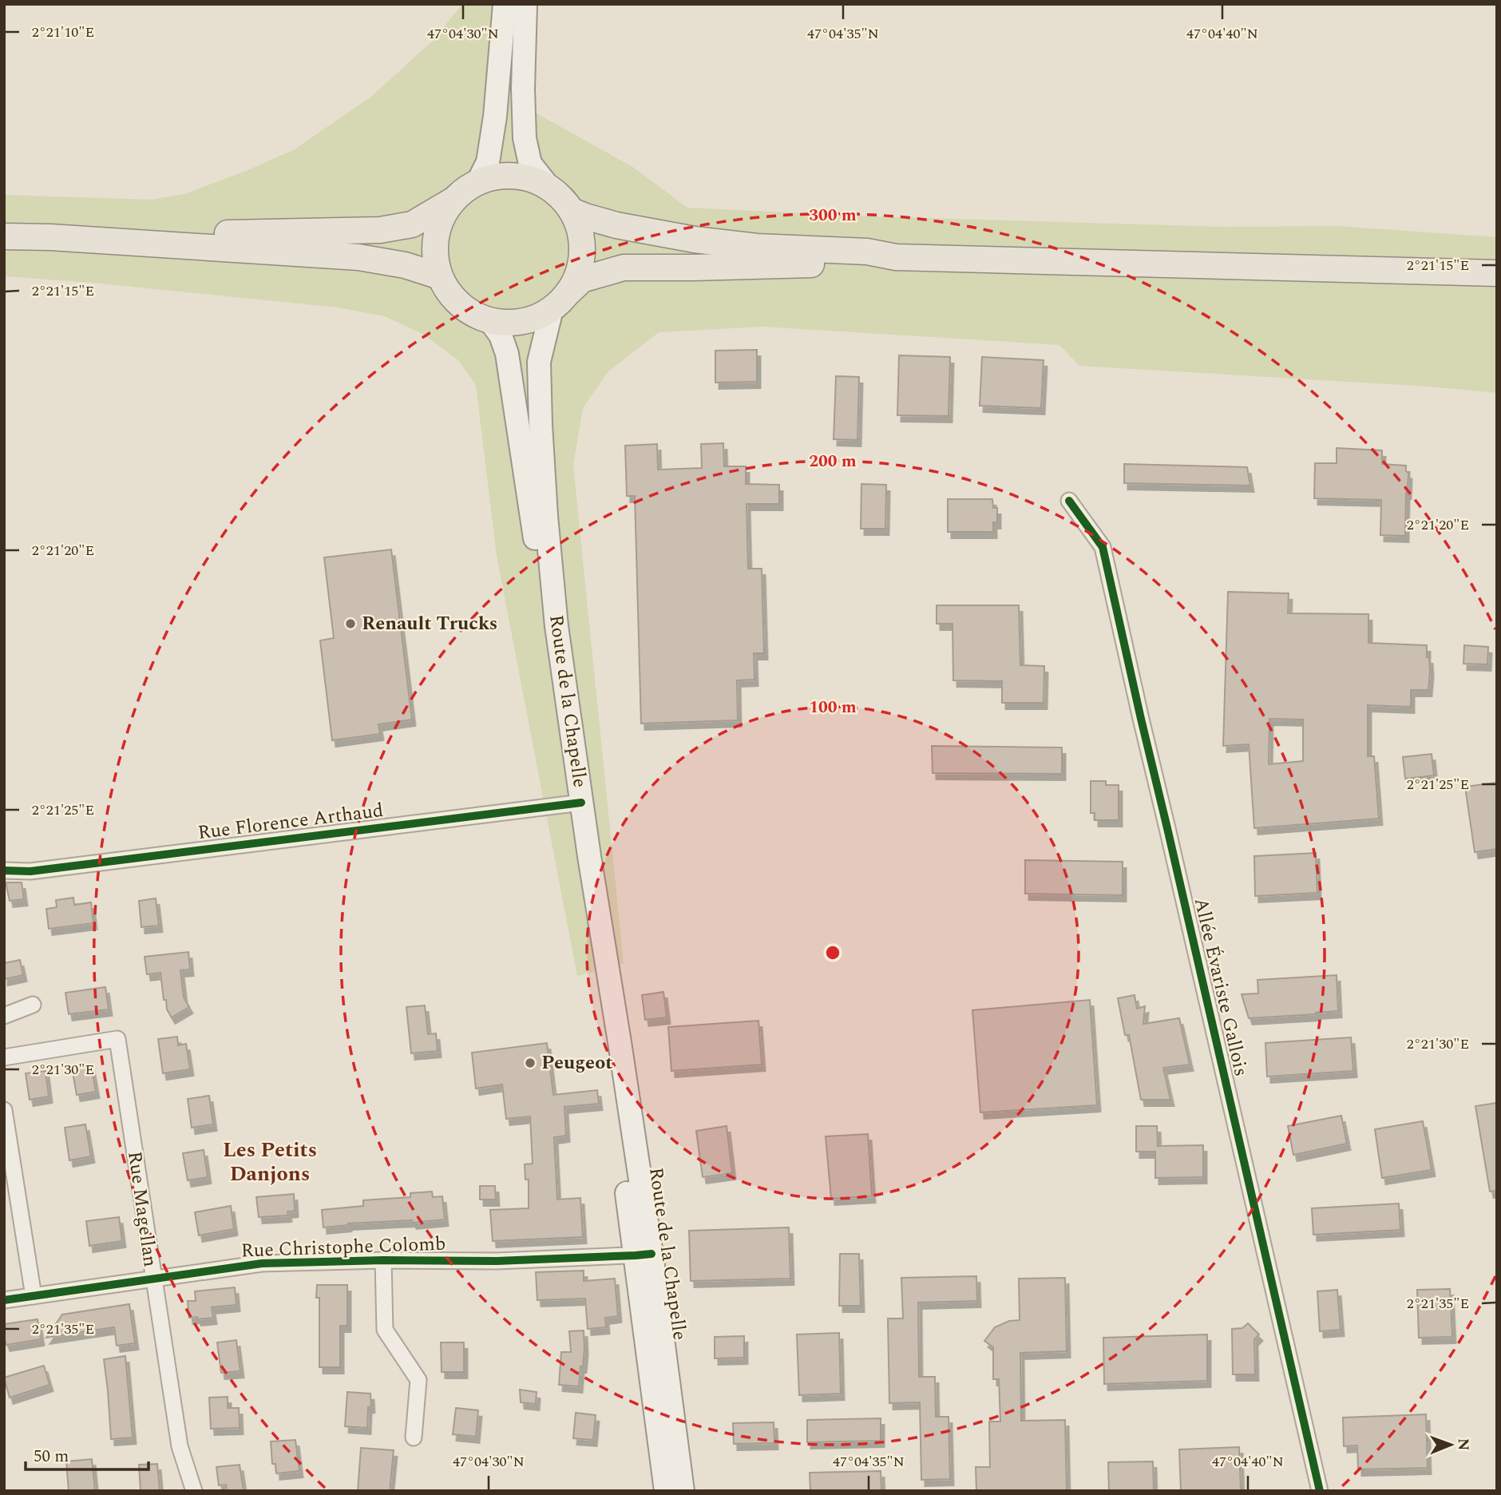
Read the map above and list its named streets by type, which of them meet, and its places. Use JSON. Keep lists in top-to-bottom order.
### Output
{
  "streets": {
    "main road": ["Route de la Chapelle"],
    "street": [
      "Rue Florence Arthaud",
      "Allée Évariste Gallois",
      "Rue Magellan",
      "Rue Christophe Colomb"
    ]
  },
  "crossings": [
    ["Route de la Chapelle", "Rue Florence Arthaud"],
    ["Route de la Chapelle", "Rue Christophe Colomb"],
    ["Rue Magellan", "Rue Christophe Colomb"]
  ],
  "districts": ["Les Petits Danjons"],
  "places": ["Renault Trucks", "Peugeot"],
  "scale_bar": "50 m",
  "north": "right",
  "coordinates": [
    "2°21'10\"E",
    "47°04'30\"N",
    "47°04'35\"N",
    "47°04'40\"N",
    "2°21'15\"E",
    "2°21'20\"E",
    "2°21'25\"E",
    "2°21'30\"E",
    "2°21'35\"E"
  ],
  "rings": ["300 m", "200 m", "100 m"]
}
